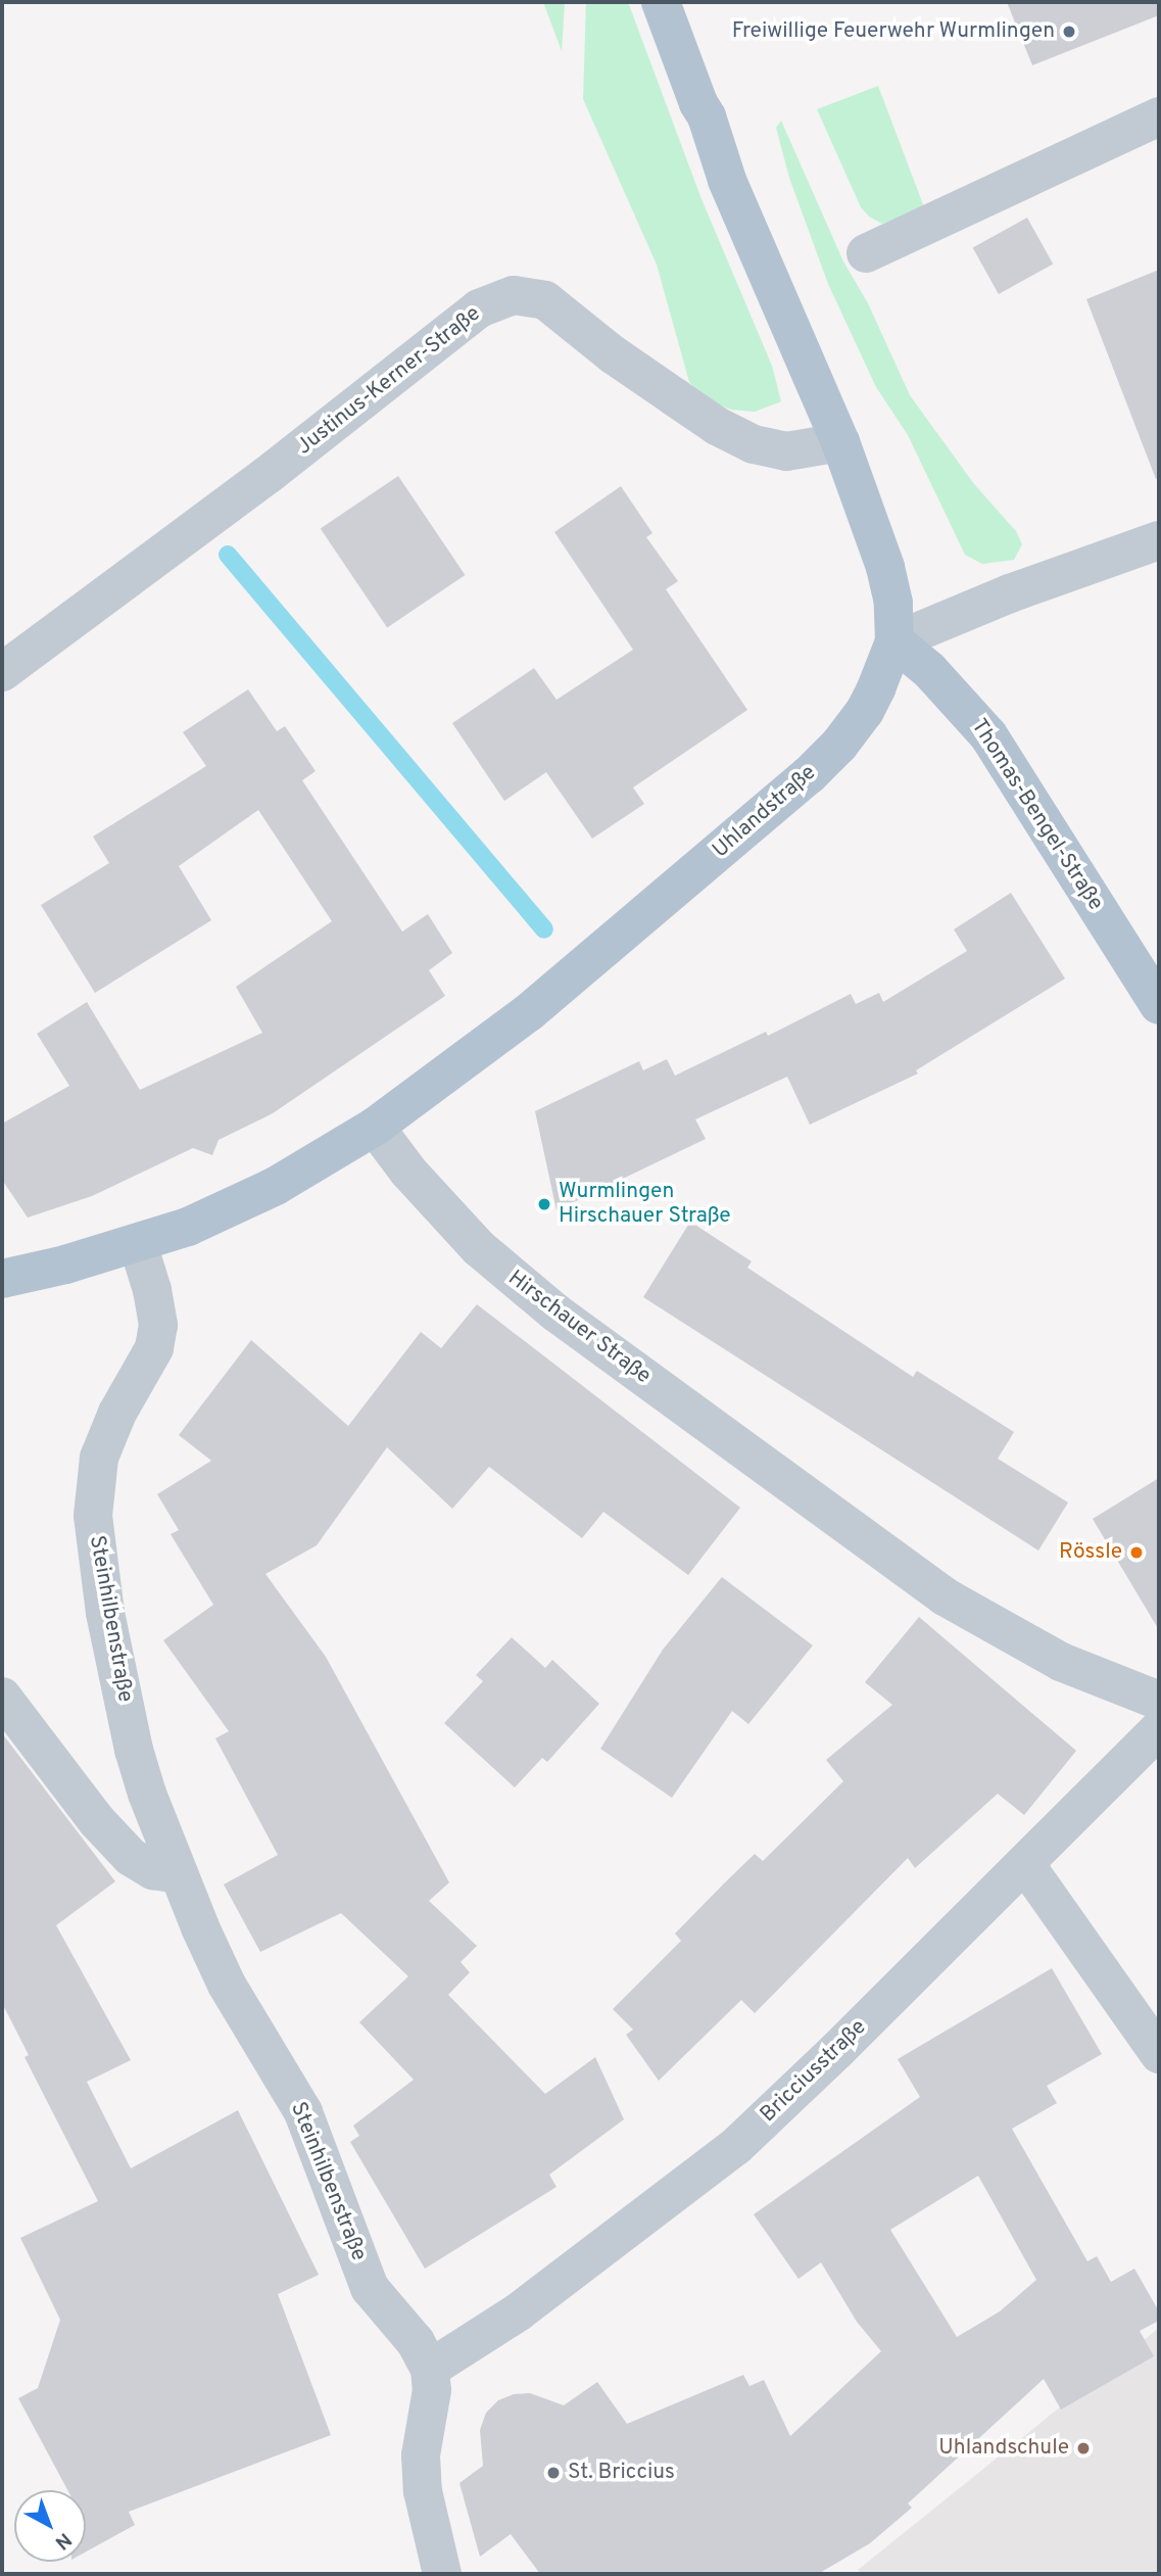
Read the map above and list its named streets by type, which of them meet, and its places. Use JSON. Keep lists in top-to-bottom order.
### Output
{
  "streets": {
    "main road": ["Uhlandstraße", "Thomas-Bengel-Straße"],
    "street": [
      "Justinus-Kerner-Straße",
      "Hirschauer Straße",
      "Steinhilbenstraße",
      "Bricciusstraße"
    ]
  },
  "crossings": [
    ["Uhlandstraße", "Thomas-Bengel-Straße"],
    ["Uhlandstraße", "Hirschauer Straße"],
    ["Steinhilbenstraße", "Bricciusstraße"]
  ],
  "places": [
    "Freiwillige Feuerwehr Wurmlingen",
    "Wurmlingen Hirschauer Straße",
    "Rössle",
    "Uhlandschule",
    "St. Briccius"
  ],
  "north": "bottom right"
}
